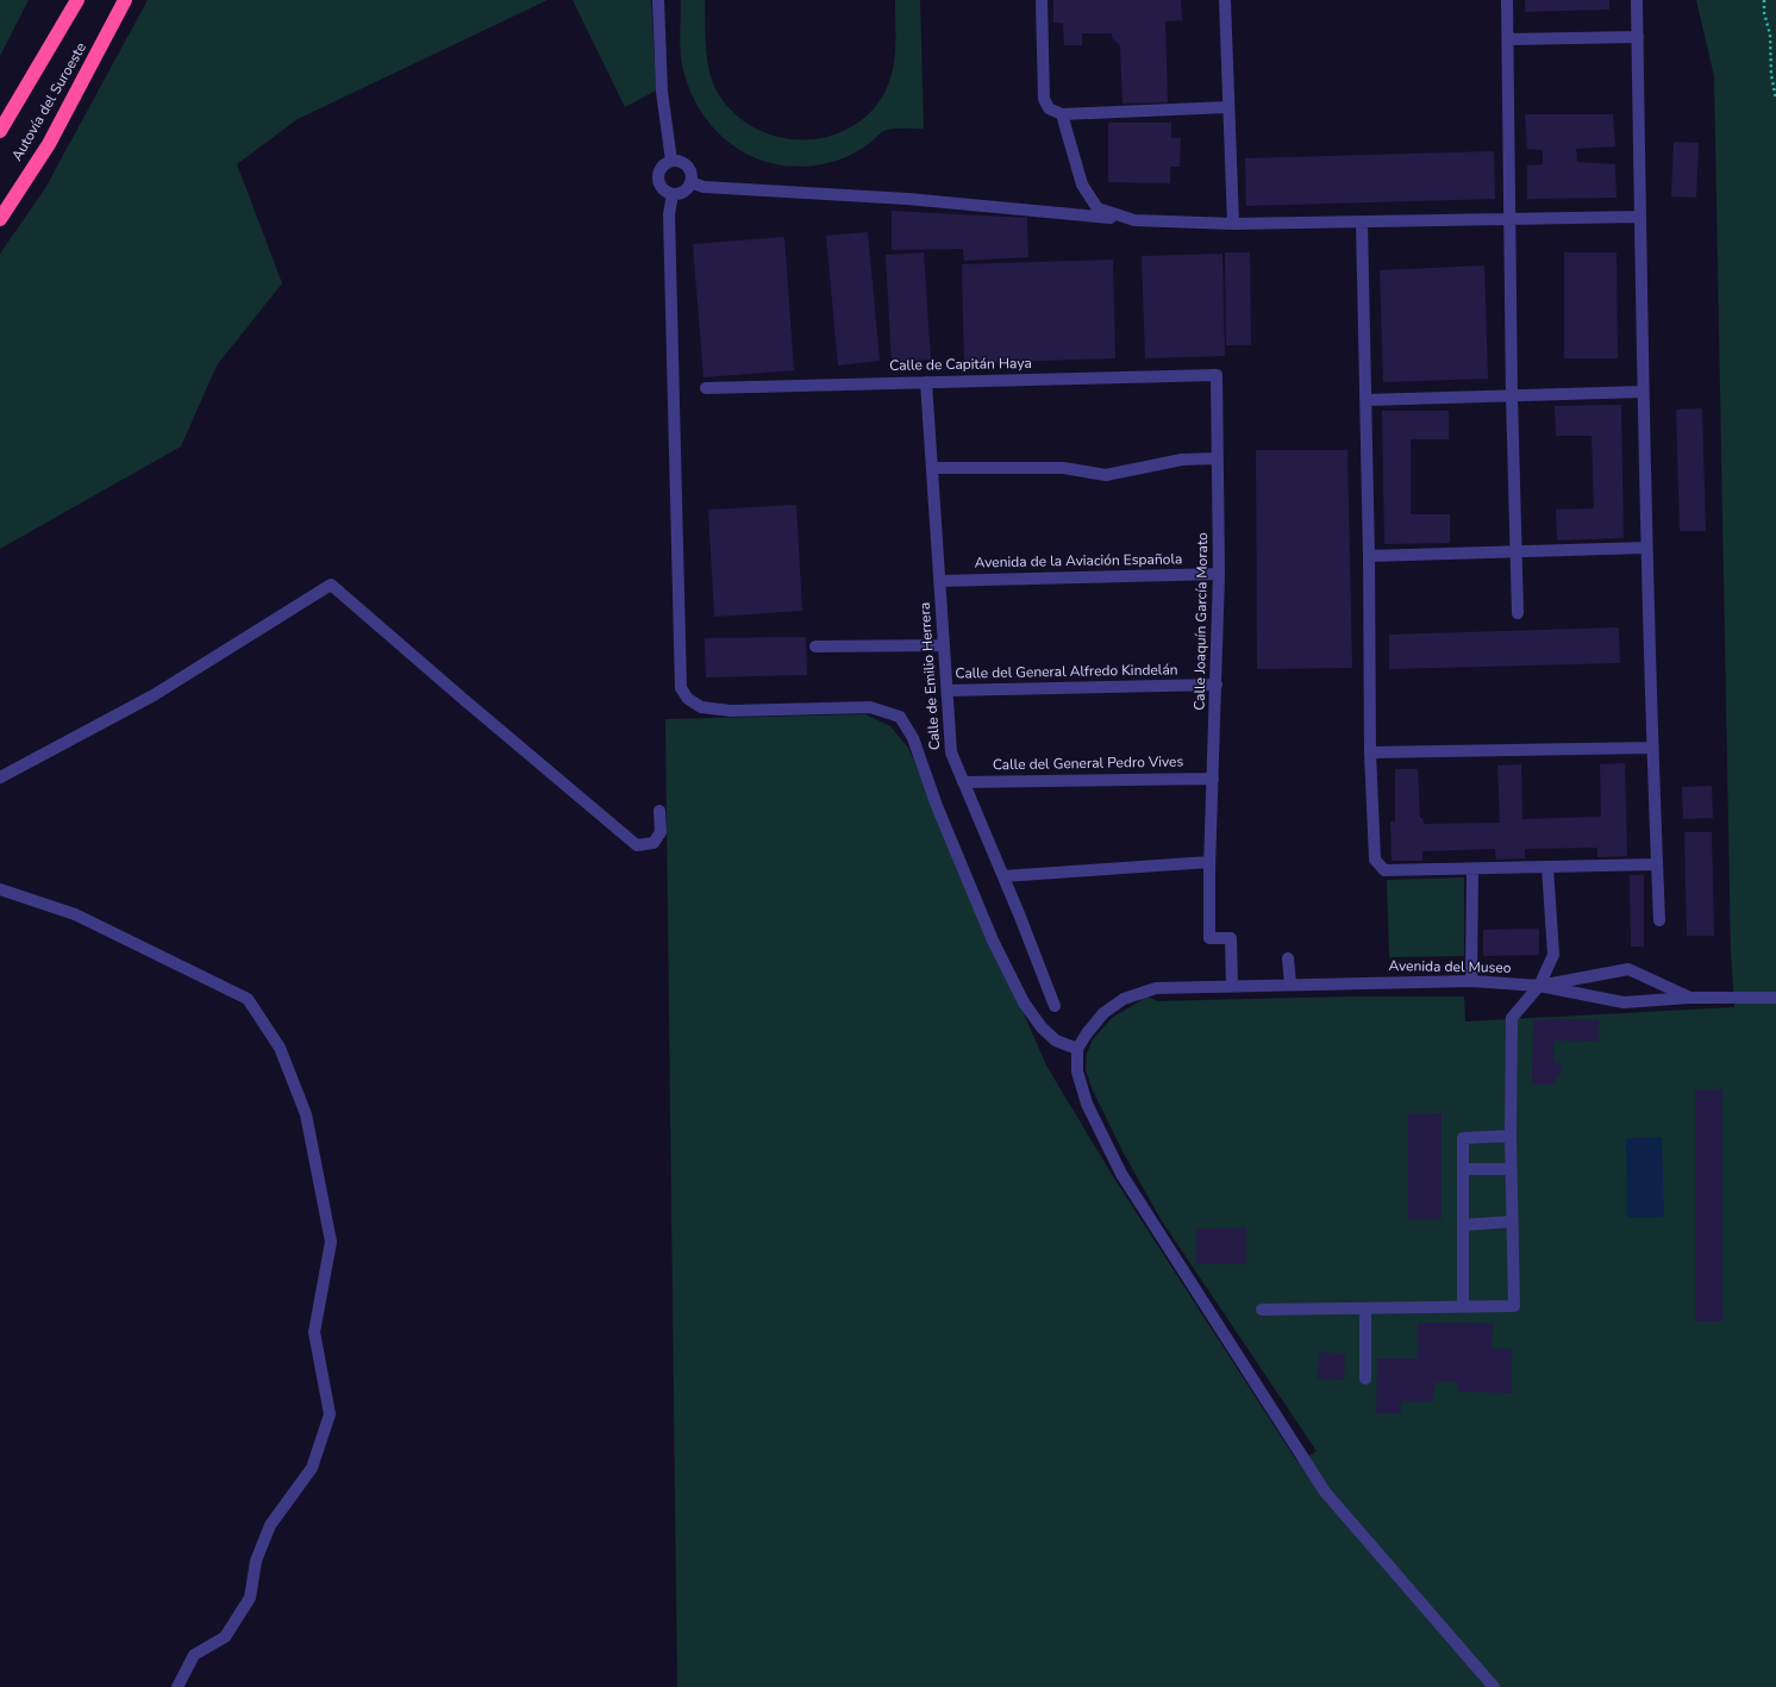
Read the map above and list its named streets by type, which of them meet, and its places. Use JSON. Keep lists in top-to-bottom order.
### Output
{
  "streets": {
    "highway": ["Autovía del Suroeste"],
    "street": [
      "Calle de Capitán Haya",
      "Avenida de la Aviación Española",
      "Calle Joaquín García Morato",
      "Calle del General Alfredo Kindelán",
      "Calle de Emilio Herrera",
      "Calle del General Pedro Vives",
      "Avenida del Museo"
    ]
  },
  "crossings": [
    ["Calle de Capitán Haya", "Calle Joaquín García Morato"],
    ["Calle de Capitán Haya", "Calle de Emilio Herrera"],
    ["Avenida de la Aviación Española", "Calle Joaquín García Morato"],
    ["Avenida de la Aviación Española", "Calle de Emilio Herrera"],
    ["Calle Joaquín García Morato", "Calle del General Alfredo Kindelán"],
    ["Calle Joaquín García Morato", "Calle del General Pedro Vives"],
    ["Calle Joaquín García Morato", "Avenida del Museo"],
    ["Calle del General Alfredo Kindelán", "Calle de Emilio Herrera"],
    ["Calle de Emilio Herrera", "Calle del General Pedro Vives"]
  ]
}
